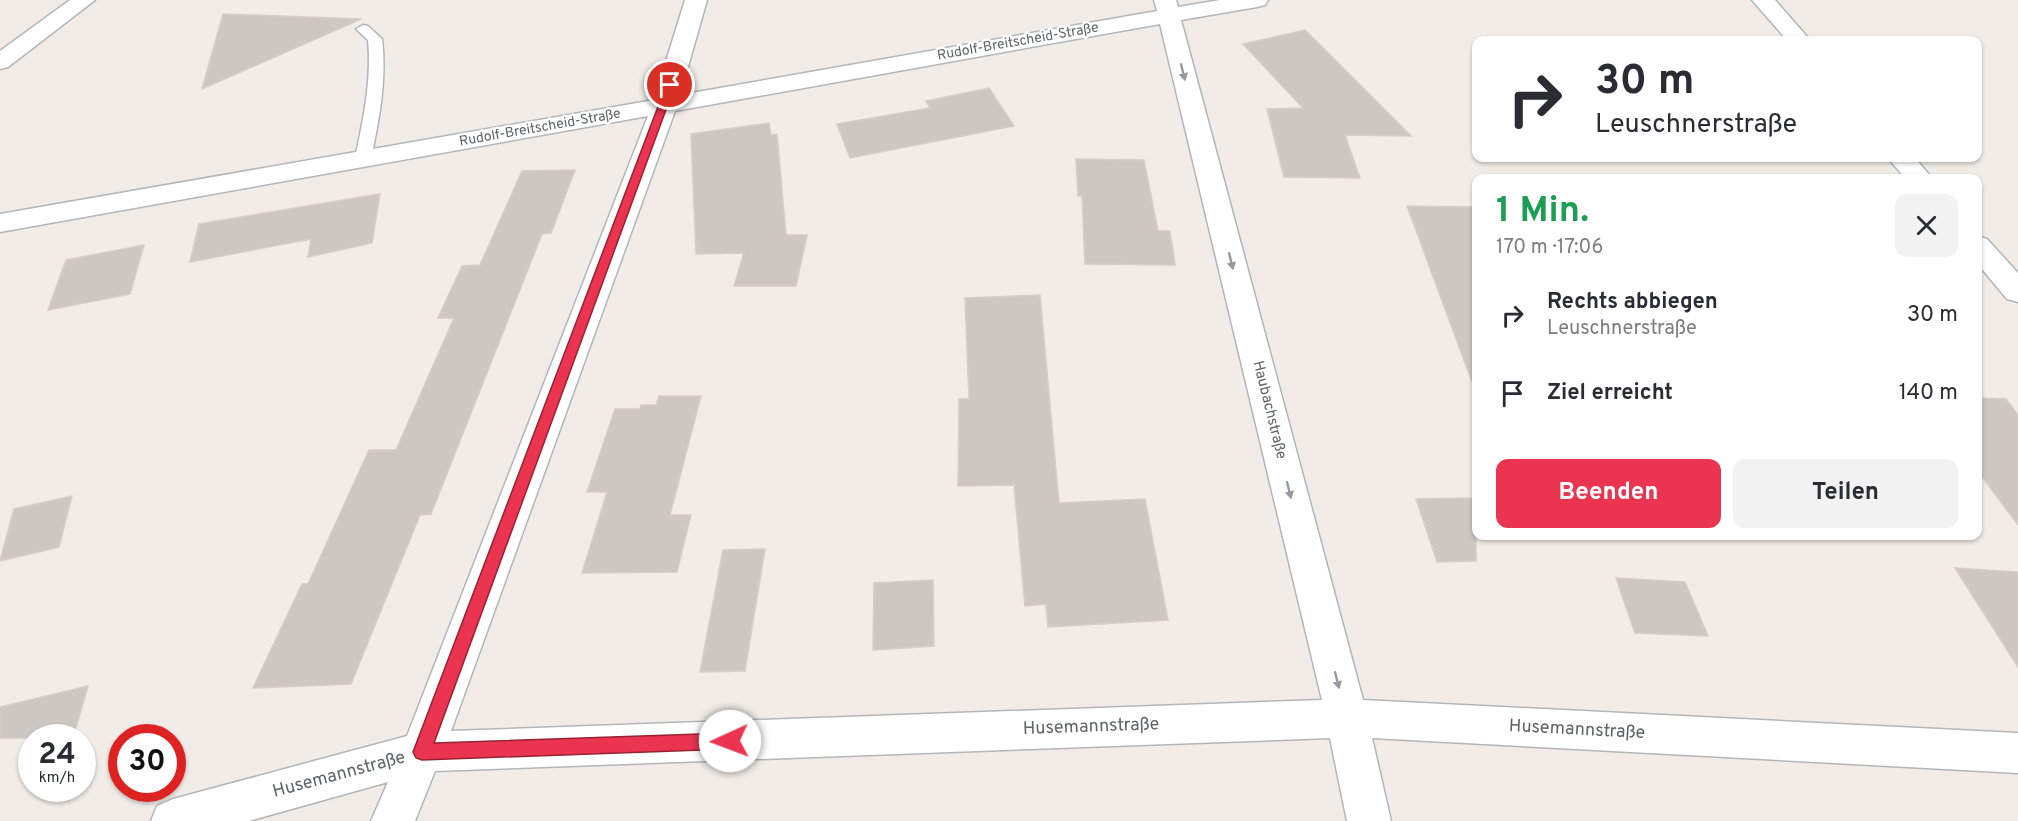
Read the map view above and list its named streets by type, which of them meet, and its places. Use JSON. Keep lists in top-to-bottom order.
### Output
{
  "streets": {
    "street": ["Rudolf-Breitscheid-Straße", "Haubachstraße", "Husemannstraße"]
  },
  "crossings": [
    ["Rudolf-Breitscheid-Straße", "Haubachstraße"],
    ["Haubachstraße", "Husemannstraße"]
  ],
  "one_way": ["Haubachstraße"],
  "page": {
    "turn": ["30 m", "Leuschnerstraße"],
    "heading": ["1 Min.", "170 m · 17:06"],
    "list": [
      {
        "name": "Rechts abbiegen",
        "note": "Leuschnerstraße",
        "value": "30 m"
      },
      {
        "name": "Ziel erreicht",
        "value": "140 m"
      }
    ],
    "buttons": ["Beenden", "Teilen"],
    "speed": "24 km/h",
    "limit": "30"
  }
}
